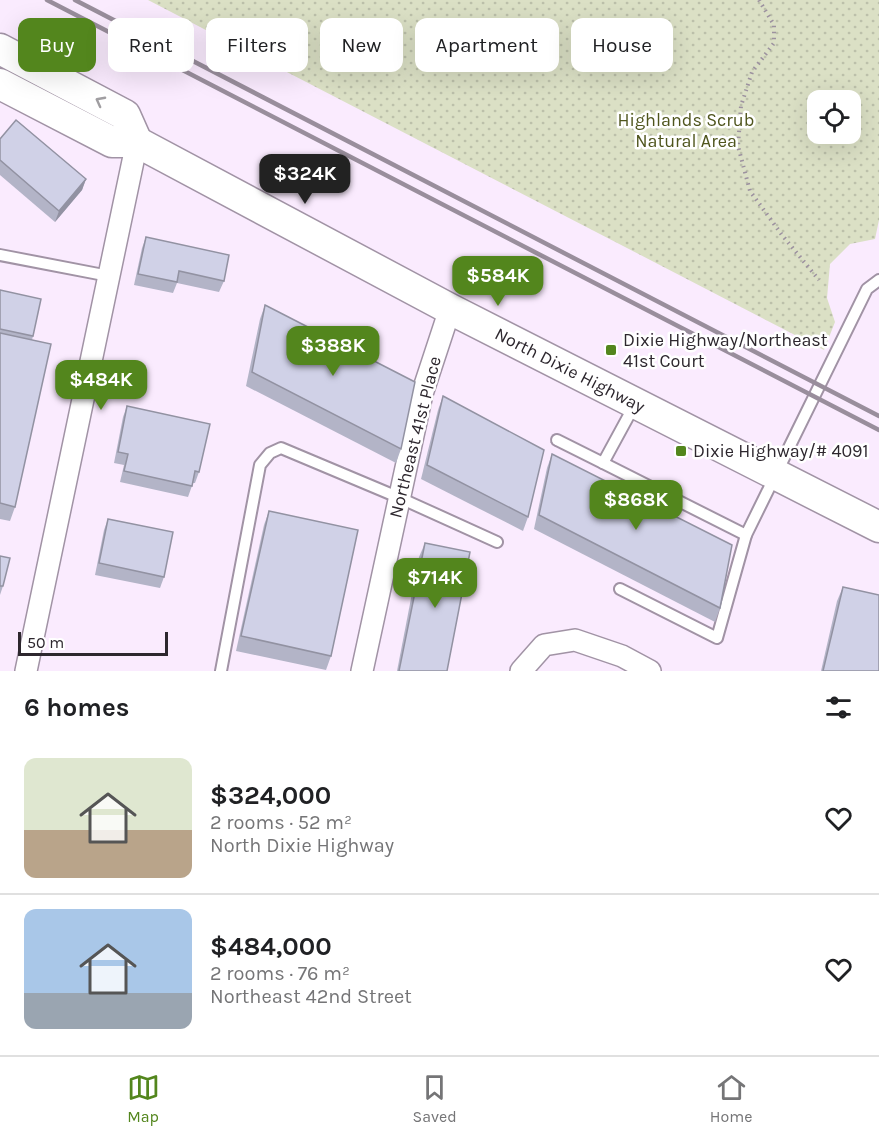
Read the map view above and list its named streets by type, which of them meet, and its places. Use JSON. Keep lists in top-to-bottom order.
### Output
{
  "streets": {
    "main road": ["North Dixie Highway"],
    "street": ["Northeast 41st Place"]
  },
  "crossings": [
    ["North Dixie Highway", "Northeast 41st Place"]
  ],
  "parks": ["Highlands Scrub Natural Area"],
  "places": {
    "transit": ["Dixie Highway/Northeast 41st Court", "Dixie Highway/# 4091"]
  },
  "scale_bar": "50 m",
  "page": {
    "chip": [
      "Buy",
      "Rent",
      "Filters",
      "New",
      "Apartment",
      "House"
    ],
    "price": [
      "$324K",
      "$584K",
      "$388K",
      "$484K",
      "$868K",
      "$714K"
    ],
    "scale": "50 m",
    "heading": "6 homes",
    "list": [
      {
        "name": "$324,000",
        "note": "2 rooms · 52 m² · North Dixie Highway"
      },
      {
        "name": "$484,000",
        "note": "2 rooms · 76 m² · Northeast 42nd Street"
      }
    ],
    "tabs": ["Map", "Saved", "Home"]
  }
}
